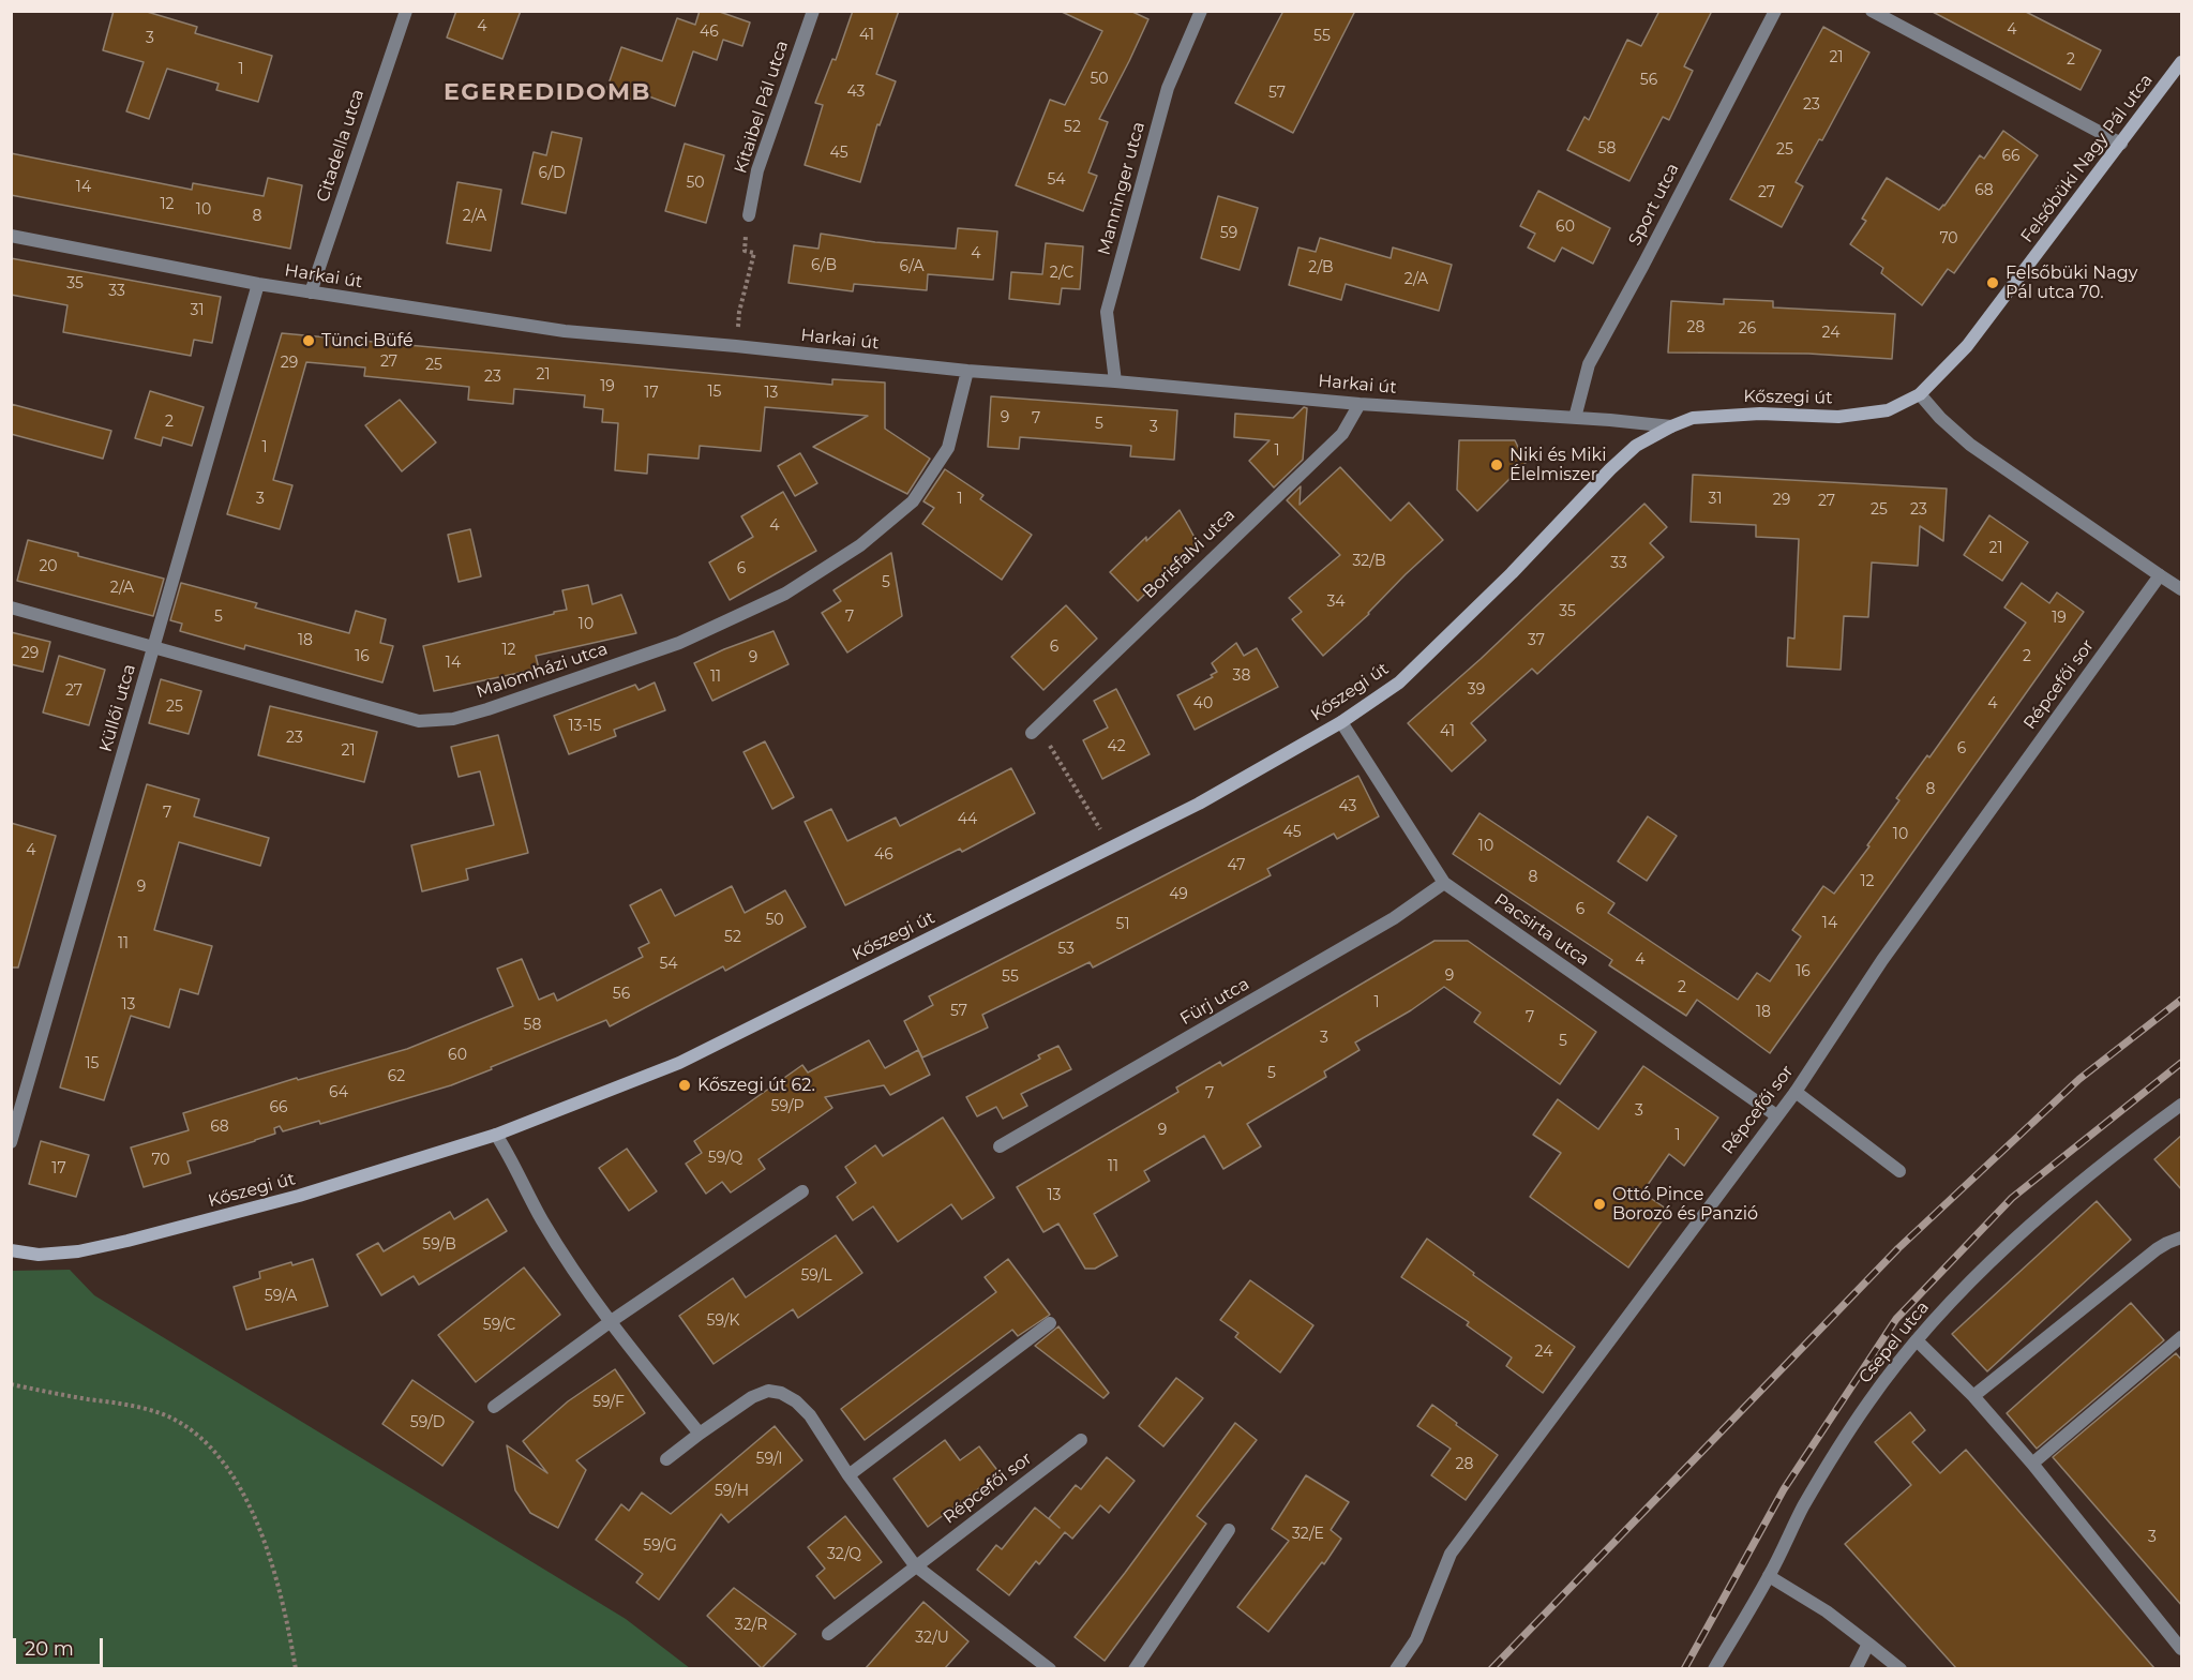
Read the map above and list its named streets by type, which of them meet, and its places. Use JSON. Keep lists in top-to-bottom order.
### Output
{
  "streets": {
    "main road": ["Felsőbüki Nagy Pál utca", "Kőszegi út"],
    "street": [
      "Kitaibel Pál utca",
      "Citadella utca",
      "Manninger utca",
      "Sport utca",
      "Harkai út",
      "Borisfalvi utca",
      "Malomházi utca",
      "Répcefői sor",
      "Küllői utca",
      "Pacsirta utca",
      "Fürj utca",
      "Csepel utca"
    ]
  },
  "crossings": [
    ["Citadella utca", "Harkai út"],
    ["Felsőbüki Nagy Pál utca", "Kőszegi út"],
    ["Manninger utca", "Harkai út"],
    ["Sport utca", "Harkai út"],
    ["Harkai út", "Kőszegi út"],
    ["Harkai út", "Borisfalvi utca"],
    ["Harkai út", "Malomházi utca"],
    ["Harkai út", "Küllői utca"],
    ["Kőszegi út", "Pacsirta utca"],
    ["Malomházi utca", "Küllői utca"],
    ["Répcefői sor", "Pacsirta utca"],
    ["Pacsirta utca", "Fürj utca"]
  ],
  "districts": ["EGEREDIDOMB"],
  "places": [
    "Felsőbüki Nagy Pál utca 70.",
    "Tünci Büfé",
    "Niki és Miki Élelmiszer",
    "Kőszegi út 62.",
    "Ottó Pince Borozó és Panzió"
  ],
  "house_numbers": [
    "4",
    "4",
    "46",
    "41",
    "55",
    "3",
    "21",
    "2",
    "1",
    "50",
    "56",
    "43",
    "57",
    "23",
    "52",
    "58",
    "25",
    "45",
    "66",
    "6/D",
    "54",
    "50",
    "14",
    "68",
    "27",
    "12",
    "10",
    "8",
    "2/A",
    "60",
    "59",
    "70",
    "4",
    "6/B",
    "6/A",
    "2/B",
    "2/C",
    "2/A",
    "35",
    "33",
    "31",
    "28",
    "26",
    "24",
    "27",
    "29",
    "25",
    "21",
    "23",
    "19",
    "15",
    "17",
    "13",
    "9",
    "7",
    "2",
    "5",
    "3",
    "1",
    "1",
    "3",
    "1",
    "31",
    "29",
    "27",
    "25",
    "23",
    "4",
    "21",
    "32/B",
    "33",
    "20",
    "6",
    "5",
    "2/A",
    "34",
    "35",
    "5",
    "7",
    "19",
    "10",
    "18",
    "37",
    "6",
    "12",
    "29",
    "16",
    "2",
    "9",
    "14",
    "38",
    "11",
    "39",
    "27",
    "40",
    "4",
    "25",
    "13-15",
    "41",
    "23",
    "42",
    "6",
    "21",
    "8",
    "43",
    "7",
    "44",
    "45",
    "10",
    "10",
    "4",
    "46",
    "47",
    "8",
    "12",
    "9",
    "49",
    "6",
    "50",
    "14",
    "51",
    "52",
    "11",
    "53",
    "4",
    "54",
    "16",
    "9",
    "55",
    "2",
    "56",
    "1",
    "13",
    "57",
    "18",
    "7",
    "58",
    "3",
    "5",
    "60",
    "15",
    "5",
    "62",
    "64",
    "7",
    "59/P",
    "66",
    "3",
    "68",
    "9",
    "1",
    "59/Q",
    "70",
    "11",
    "17",
    "13",
    "59/B",
    "59/L",
    "59/A",
    "59/K",
    "59/C",
    "24",
    "59/F",
    "59/D",
    "59/I",
    "28",
    "59/H",
    "32/E",
    "3",
    "59/G",
    "32/Q",
    "32/R",
    "32/U"
  ],
  "scale_bar": "20 m"
}
